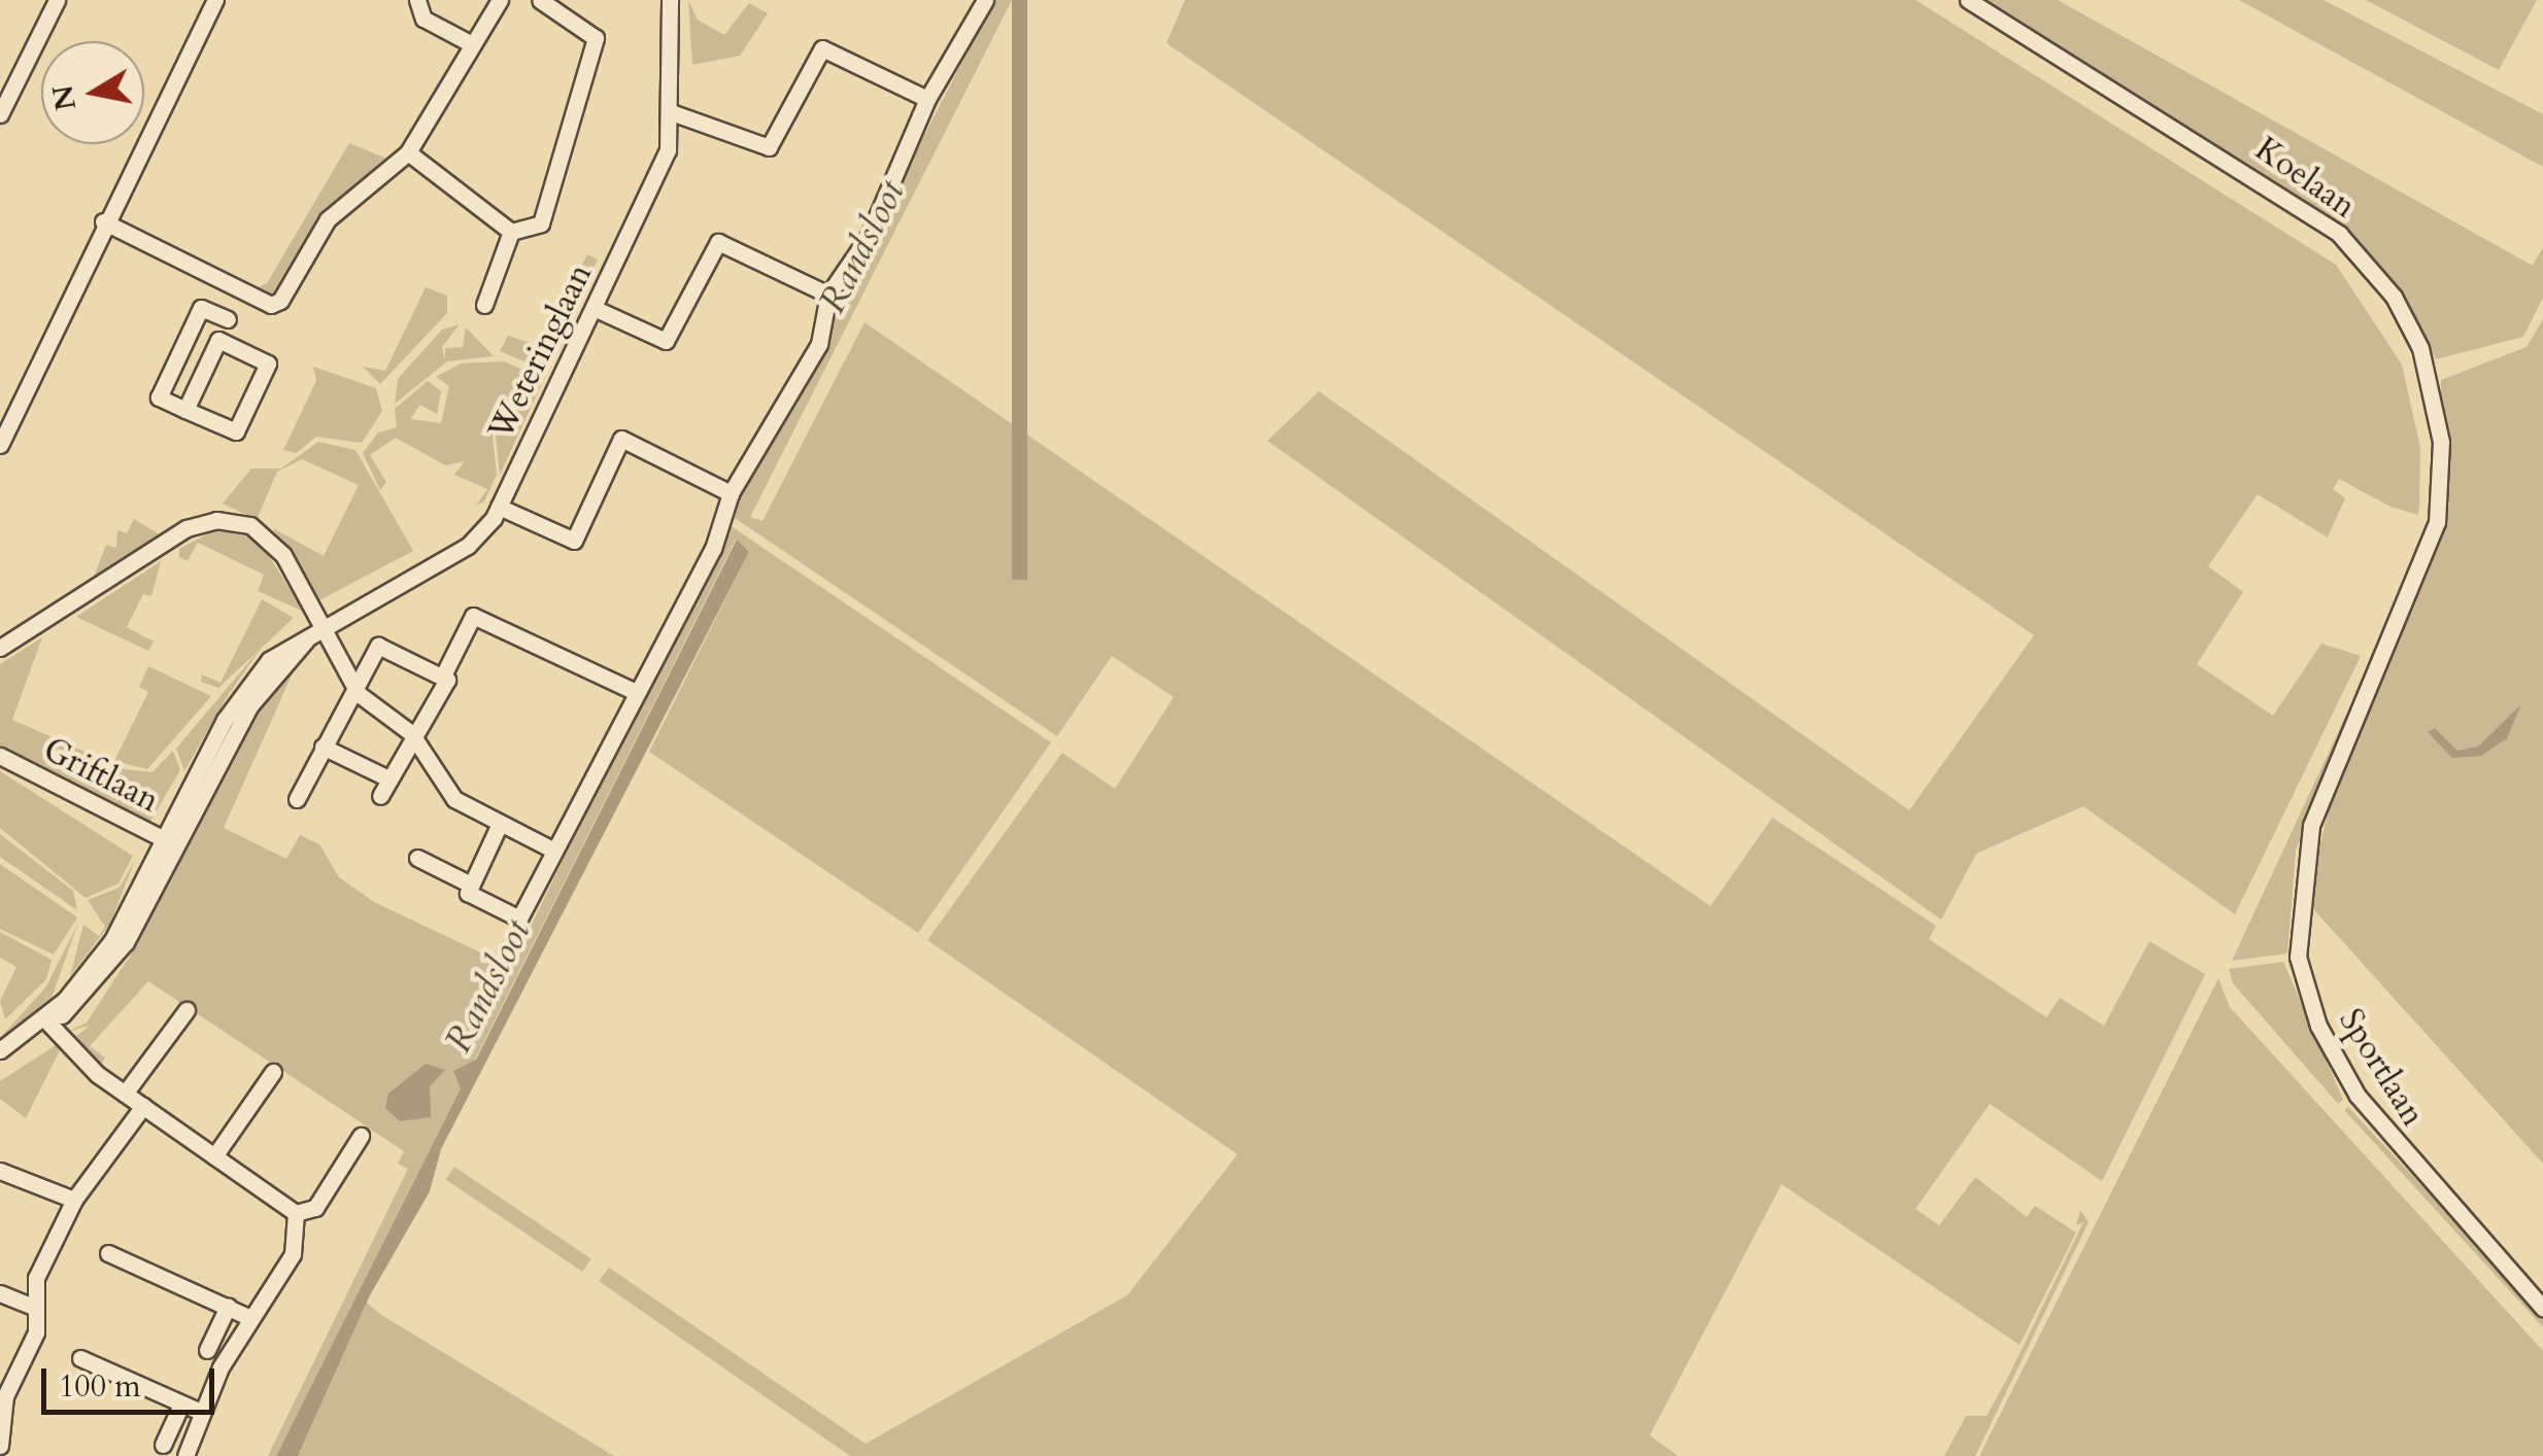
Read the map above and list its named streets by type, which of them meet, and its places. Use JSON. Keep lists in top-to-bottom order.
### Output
{
  "streets": {
    "street": [
      "Koelaan",
      "Weteringlaan",
      "Griftlaan",
      "Sportlaan"
    ]
  },
  "crossings": [
    ["Koelaan", "Sportlaan"],
    ["Weteringlaan", "Griftlaan"]
  ],
  "water": ["Randsloot"],
  "scale_bar": "100 m",
  "north": "left"
}
